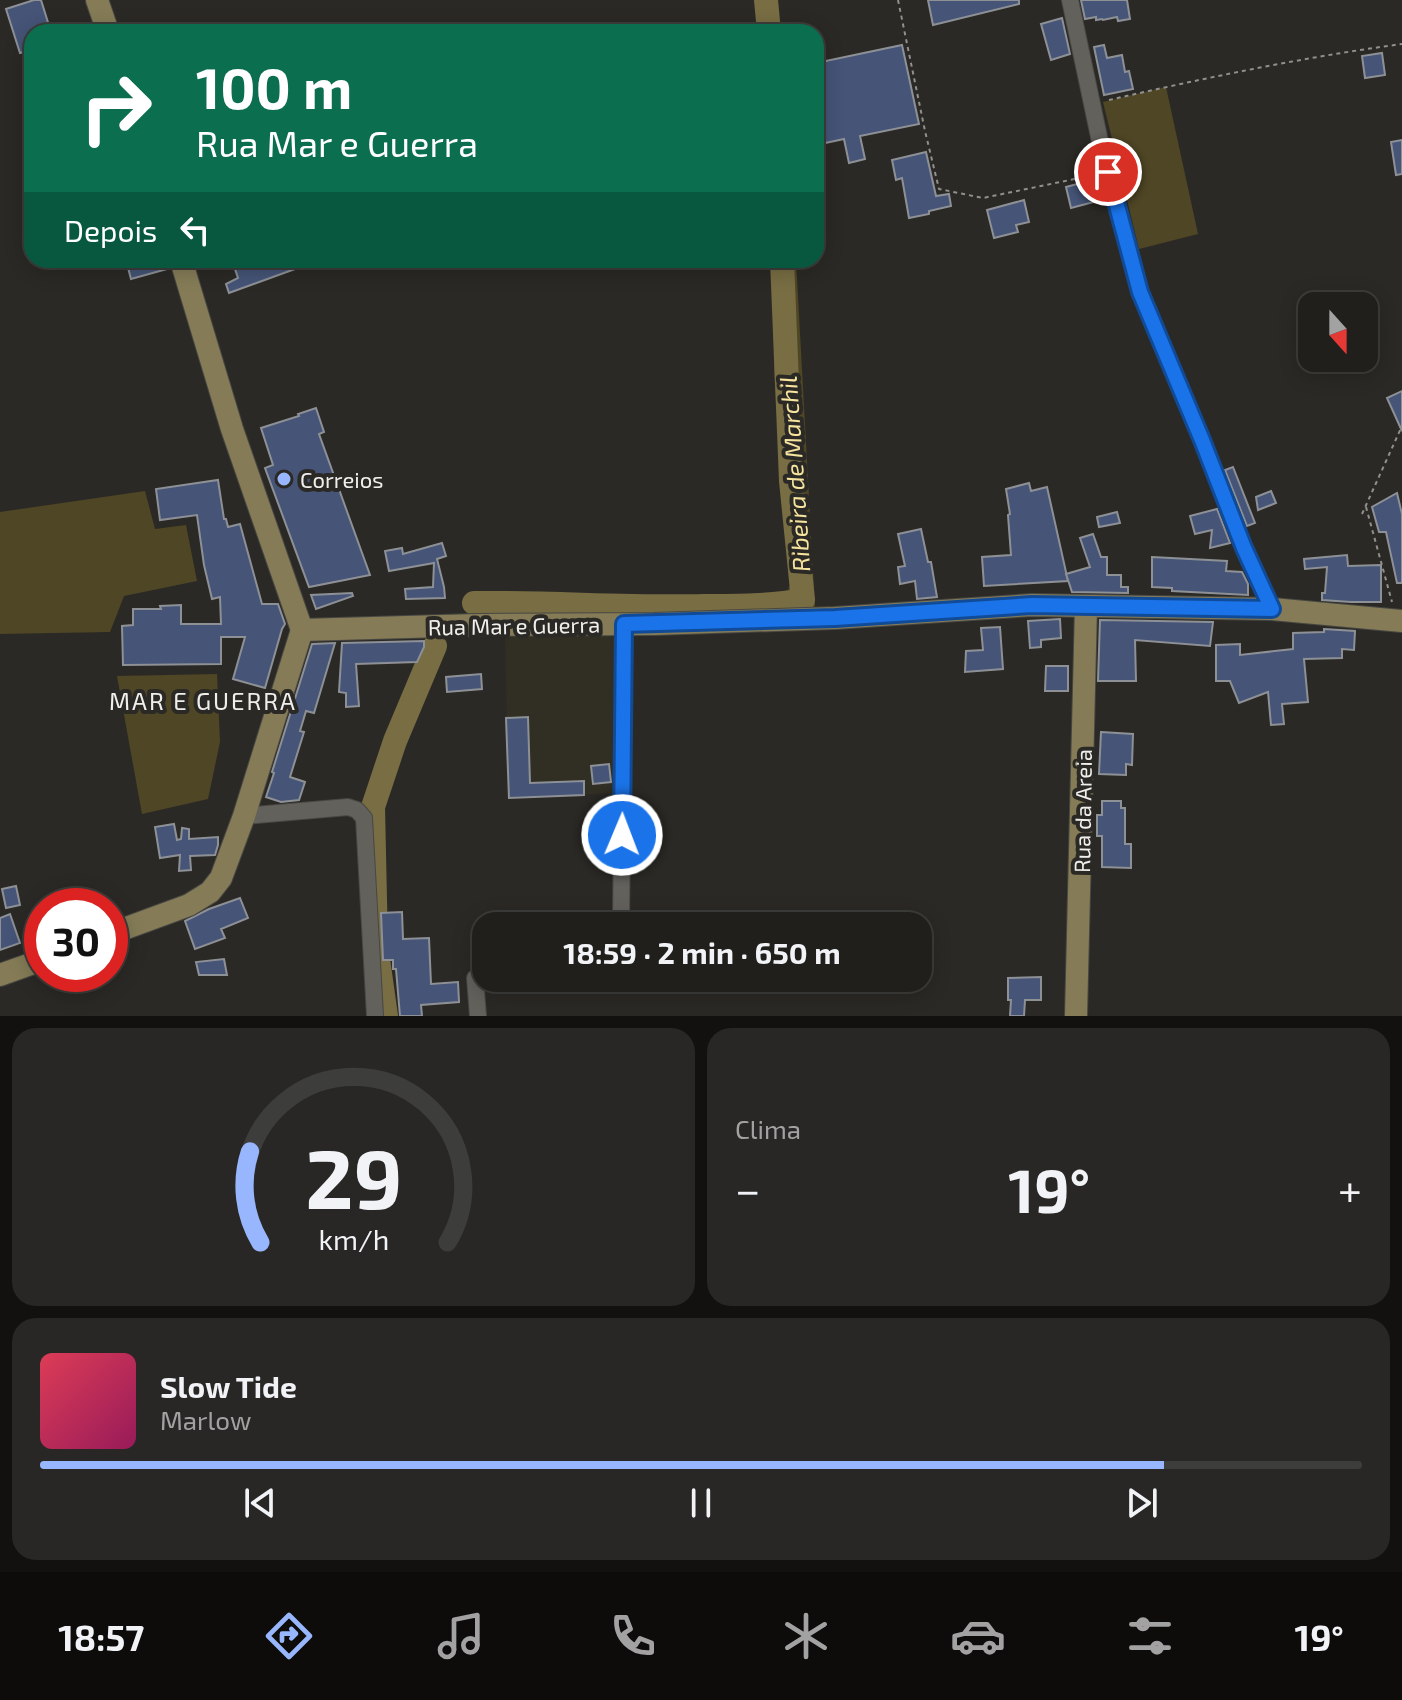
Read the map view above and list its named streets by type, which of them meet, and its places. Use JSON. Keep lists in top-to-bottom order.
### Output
{
  "streets": {
    "street": ["Rua Mar e Guerra", "Rua da Areia"]
  },
  "crossings": [
    ["Rua Mar e Guerra", "Rua da Areia"]
  ],
  "districts": ["MAR E GUERRA"],
  "water": ["Ribeira de Marchil"],
  "places": ["Correios"],
  "north": "bottom",
  "page": {
    "turn": ["100 m", "Rua Mar e Guerra"],
    "then": "Depois",
    "limit": "30",
    "trip": "18:59 · 2 min · 650 m",
    "tile": "Clima",
    "heat": ["−", "19°", "+"],
    "song": ["Slow Tide", "Marlow"],
    "tabs": ["18:57", "19°"],
    "gauge": ["29", "km/h"]
  }
}
